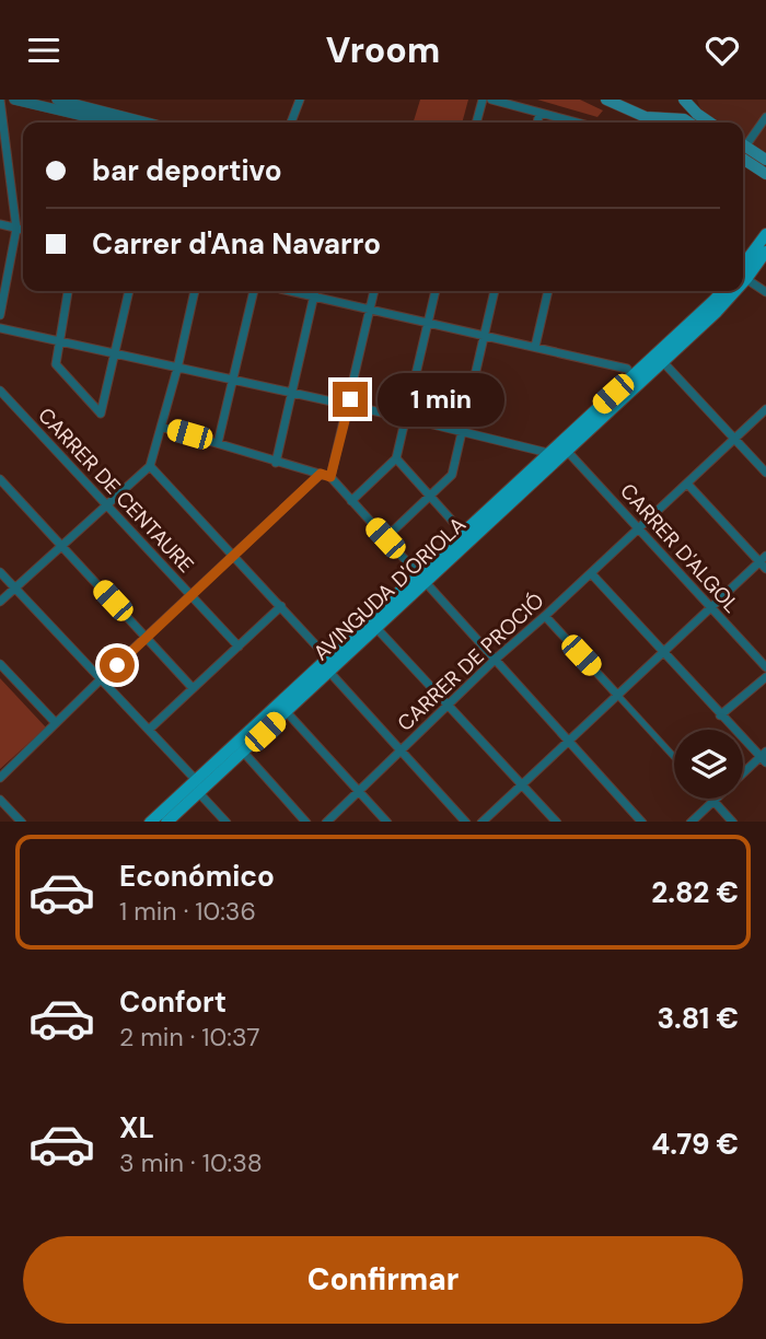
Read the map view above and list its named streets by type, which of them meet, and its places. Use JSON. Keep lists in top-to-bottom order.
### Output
{
  "streets": {
    "main road": ["AVINGUDA D'ORIOLA"],
    "street": ["CARRER DE CENTAURE", "CARRER D'ALGOL", "CARRER DE PROCIÓ"]
  },
  "crossings": [
    ["CARRER D'ALGOL", "AVINGUDA D'ORIOLA"],
    ["CARRER D'ALGOL", "CARRER DE PROCIÓ"]
  ],
  "page": {
    "header": "Vroom",
    "banner": ["bar deportivo", "Carrer d'Ana Navarro"],
    "bubble": "1 min",
    "list": [
      {
        "name": "Económico",
        "note": "1 min · 10:36",
        "value": "2.82 €"
      },
      {
        "name": "Confort",
        "note": "2 min · 10:37",
        "value": "3.81 €"
      },
      {
        "name": "XL",
        "note": "3 min · 10:38",
        "value": "4.79 €"
      }
    ],
    "buttons": "Confirmar"
  }
}
